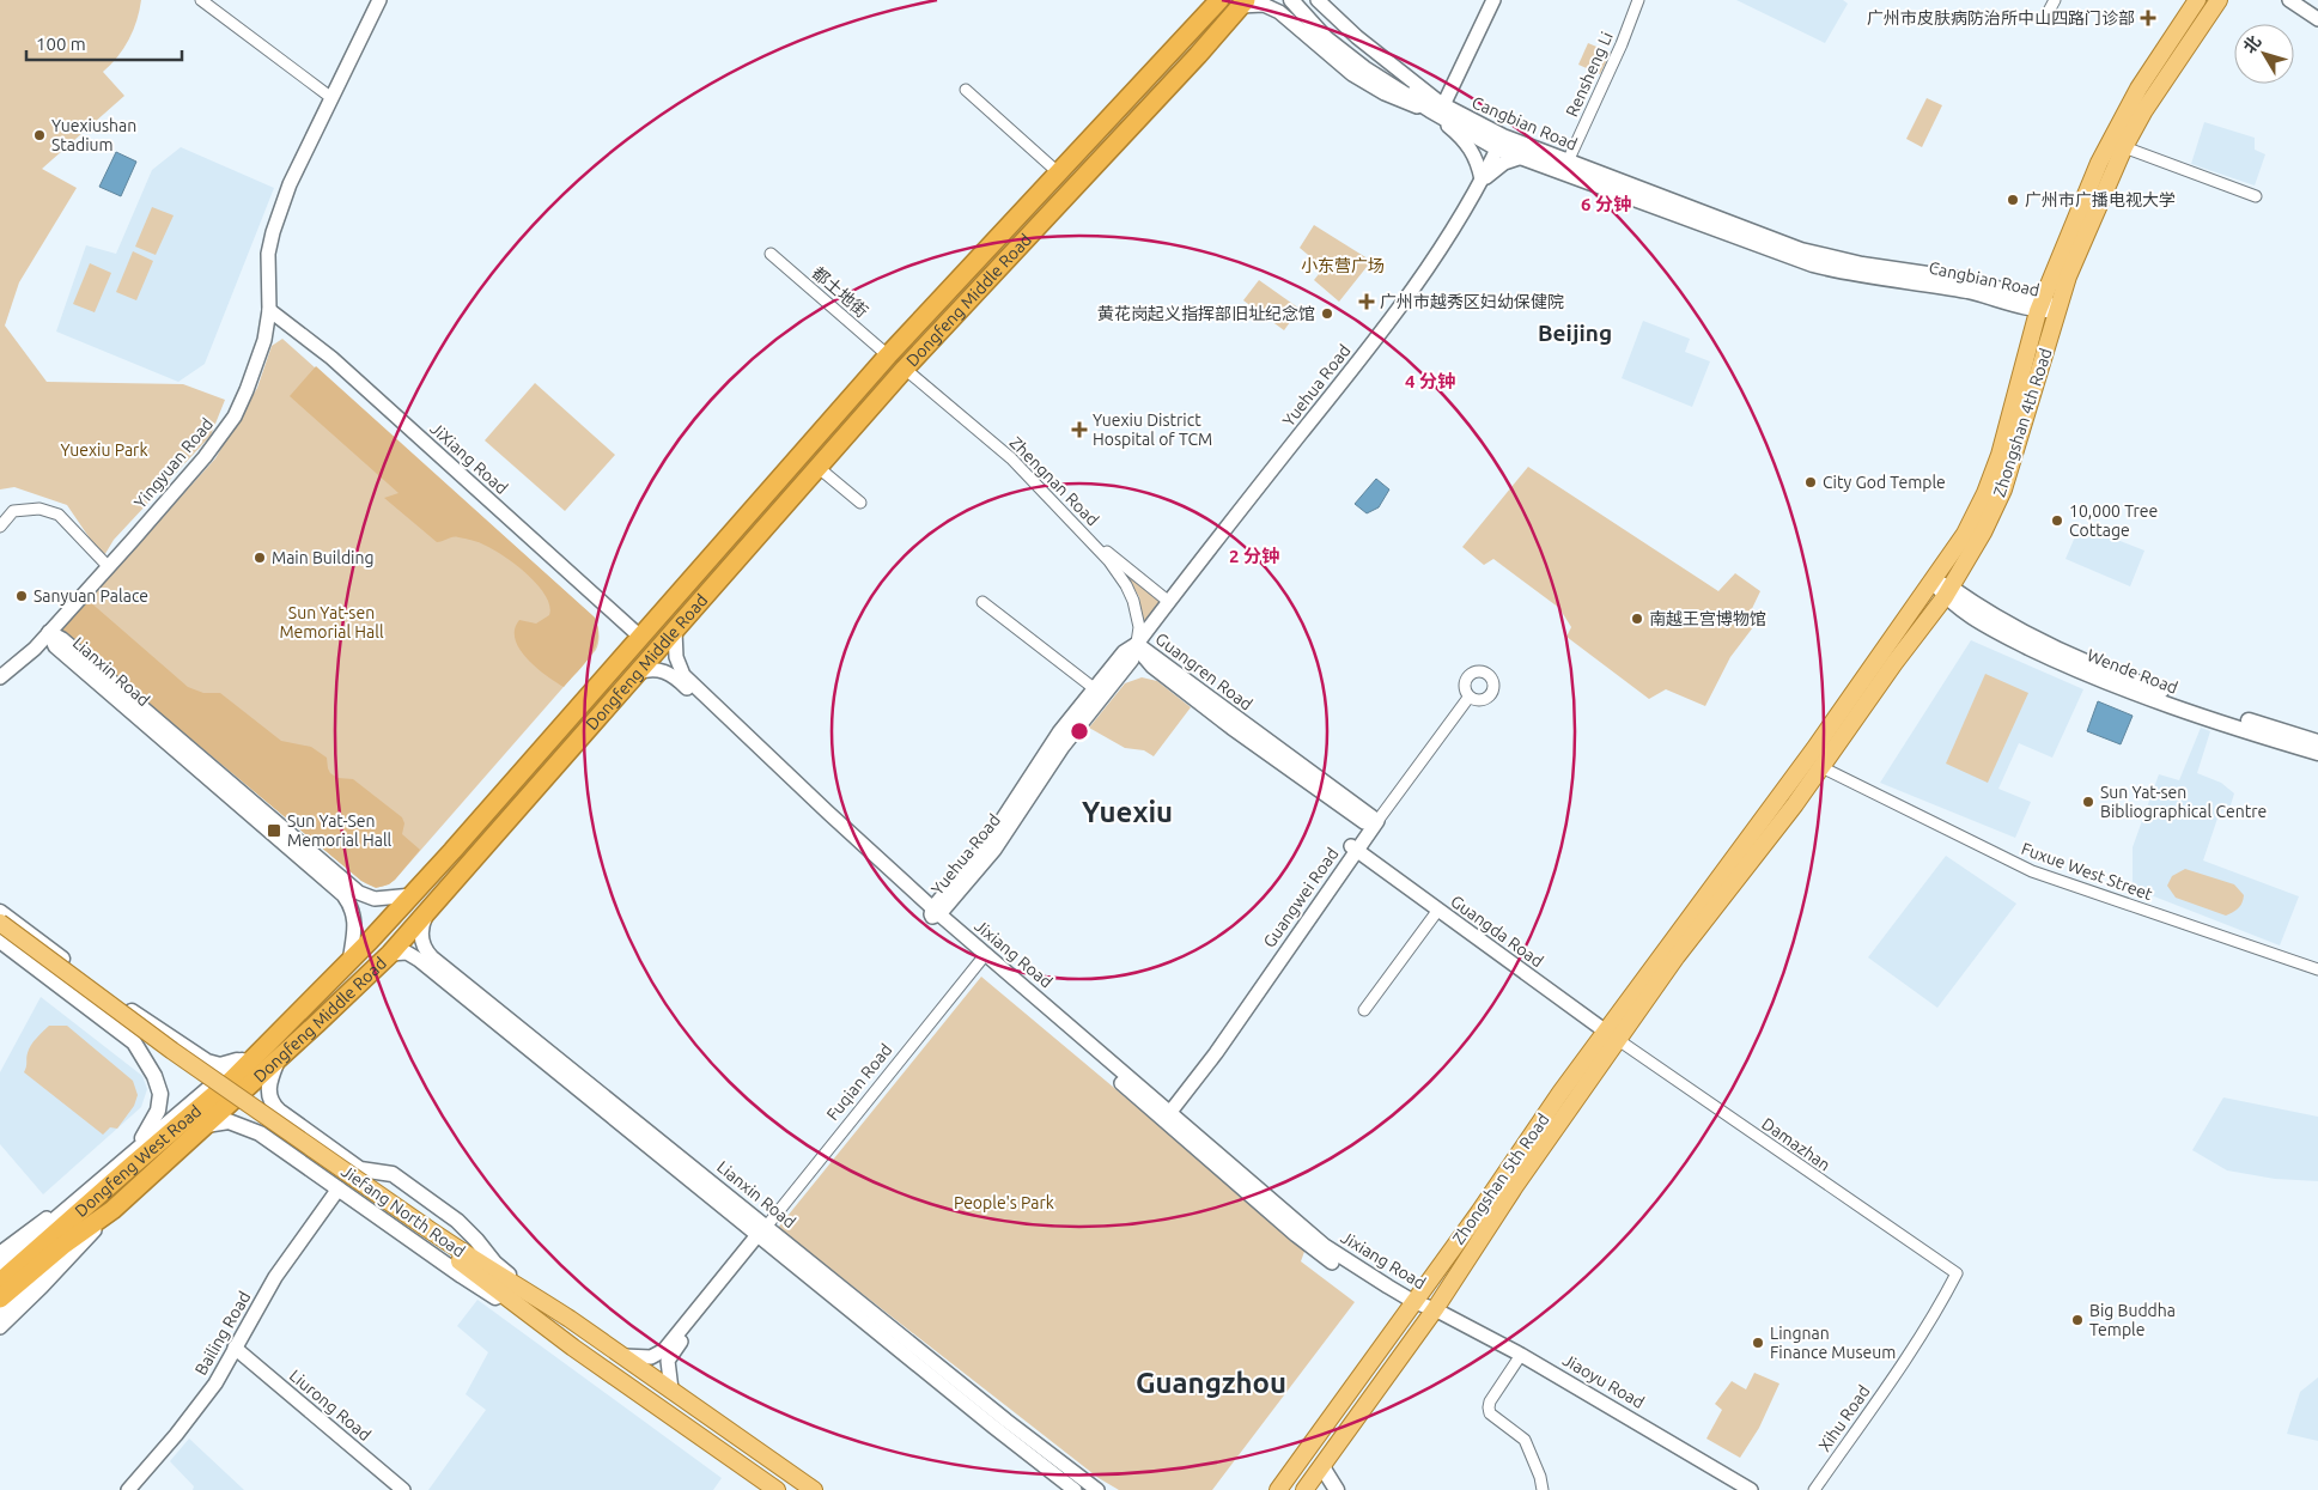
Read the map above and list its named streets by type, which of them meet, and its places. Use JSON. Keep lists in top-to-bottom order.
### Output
{
  "streets": {
    "highway": ["Dongfeng Middle Road", "Dongfeng West Road"],
    "main road": [
      "Cangbian Road",
      "Zhongshan 4th Road",
      "Wende Road",
      "Zhongshan 5th Road",
      "Jiefang North Road"
    ],
    "street": [
      "Rensheng Li",
      "都土地街",
      "Yuehua Road",
      "JiXiang Road",
      "Yingyuan Road",
      "Zhengnan Road",
      "Lianxin Road",
      "Guangren Road",
      "Fuxue West Street",
      "Guangwei Road",
      "Guangda Road",
      "Jixiang Road",
      "Fuqian Road",
      "Damazhan",
      "Bailing Road",
      "Jiaoyu Road",
      "Liurong Road",
      "Xihu Road"
    ]
  },
  "crossings": [
    ["Rensheng Li", "Cangbian Road"],
    ["Cangbian Road", "Dongfeng Middle Road"],
    ["Cangbian Road", "Yuehua Road"],
    ["Cangbian Road", "Zhongshan 4th Road"],
    ["都土地街", "Dongfeng Middle Road"],
    ["Dongfeng Middle Road", "JiXiang Road"],
    ["Dongfeng Middle Road", "Zhengnan Road"],
    ["Dongfeng Middle Road", "Lianxin Road"],
    ["Dongfeng Middle Road", "Jixiang Road"],
    ["Dongfeng Middle Road", "Dongfeng West Road"],
    ["Yuehua Road", "Zhengnan Road"],
    ["Yuehua Road", "Guangren Road"],
    ["Yuehua Road", "Jixiang Road"],
    ["Zhongshan 4th Road", "Wende Road"],
    ["Zhongshan 4th Road", "Fuxue West Street"],
    ["Zhongshan 4th Road", "Zhongshan 5th Road"],
    ["JiXiang Road", "Yingyuan Road"],
    ["Yingyuan Road", "Lianxin Road"],
    ["Zhengnan Road", "Guangren Road"],
    ["Lianxin Road", "Fuqian Road"],
    ["Guangren Road", "Guangwei Road"],
    ["Guangwei Road", "Guangda Road"],
    ["Guangwei Road", "Jixiang Road"],
    ["Guangda Road", "Damazhan"],
    ["Guangda Road", "Zhongshan 5th Road"],
    ["Jixiang Road", "Fuqian Road"],
    ["Jixiang Road", "Zhongshan 5th Road"],
    ["Jixiang Road", "Jiaoyu Road"],
    ["Fuqian Road", "Jiefang North Road"],
    ["Damazhan", "Zhongshan 5th Road"],
    ["Damazhan", "Xihu Road"],
    ["Zhongshan 5th Road", "Jiaoyu Road"],
    ["Bailing Road", "Liurong Road"]
  ],
  "districts": ["Beijing", "Yuexiu", "Guangzhou"],
  "parks": [
    "小东营广场",
    "Yuexiu Park",
    "Sun Yat-sen Memorial Hall",
    "People's Park"
  ],
  "places": {
    "health": ["广州市皮肤病防治所中山四路门诊部", "广州市越秀区妇幼保健院", "Yuexiu District Hospital of TCM"],
    "other": [
      "Yuexiushan Stadium",
      "广州市广播电视大学",
      "黄花岗起义指挥部旧址纪念馆",
      "City God Temple",
      "10,000 Tree Cottage",
      "Main Building",
      "Sanyuan Palace",
      "南越王宫博物馆",
      "Sun Yat-sen Bibliographical Centre",
      "Big Buddha Temple",
      "Lingnan Finance Museum"
    ],
    "transit": ["Sun Yat-Sen Memorial Hall"]
  },
  "scale_bar": "100 m",
  "north": "top left",
  "rings": ["6 分钟", "4 分钟", "2 分钟"]
}
